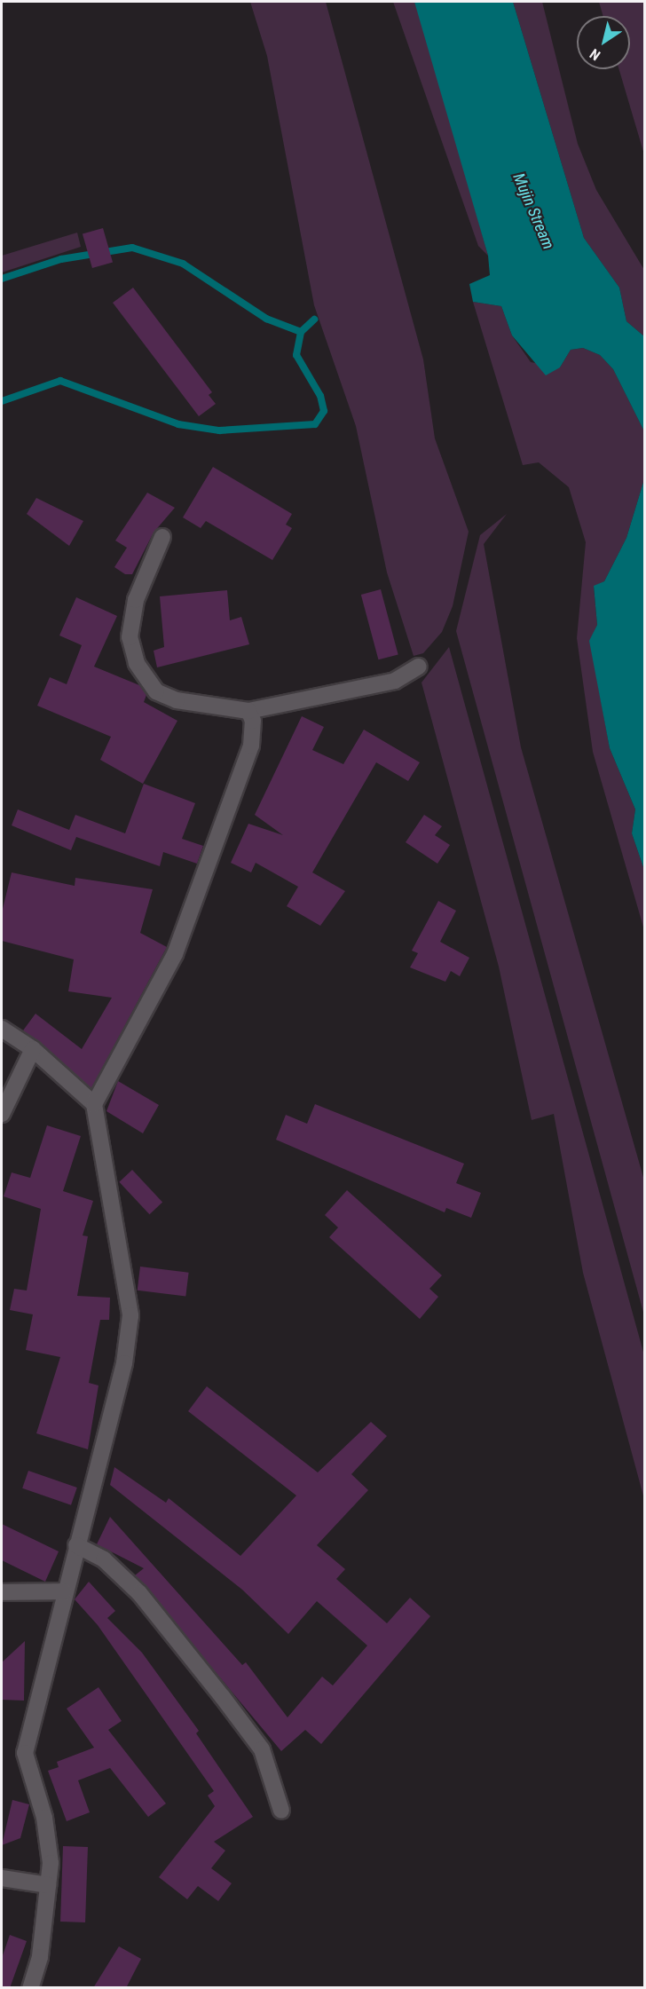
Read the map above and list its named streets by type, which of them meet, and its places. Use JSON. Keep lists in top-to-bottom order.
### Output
{
  "water": ["Mujin Stream"],
  "north": "bottom left"
}
